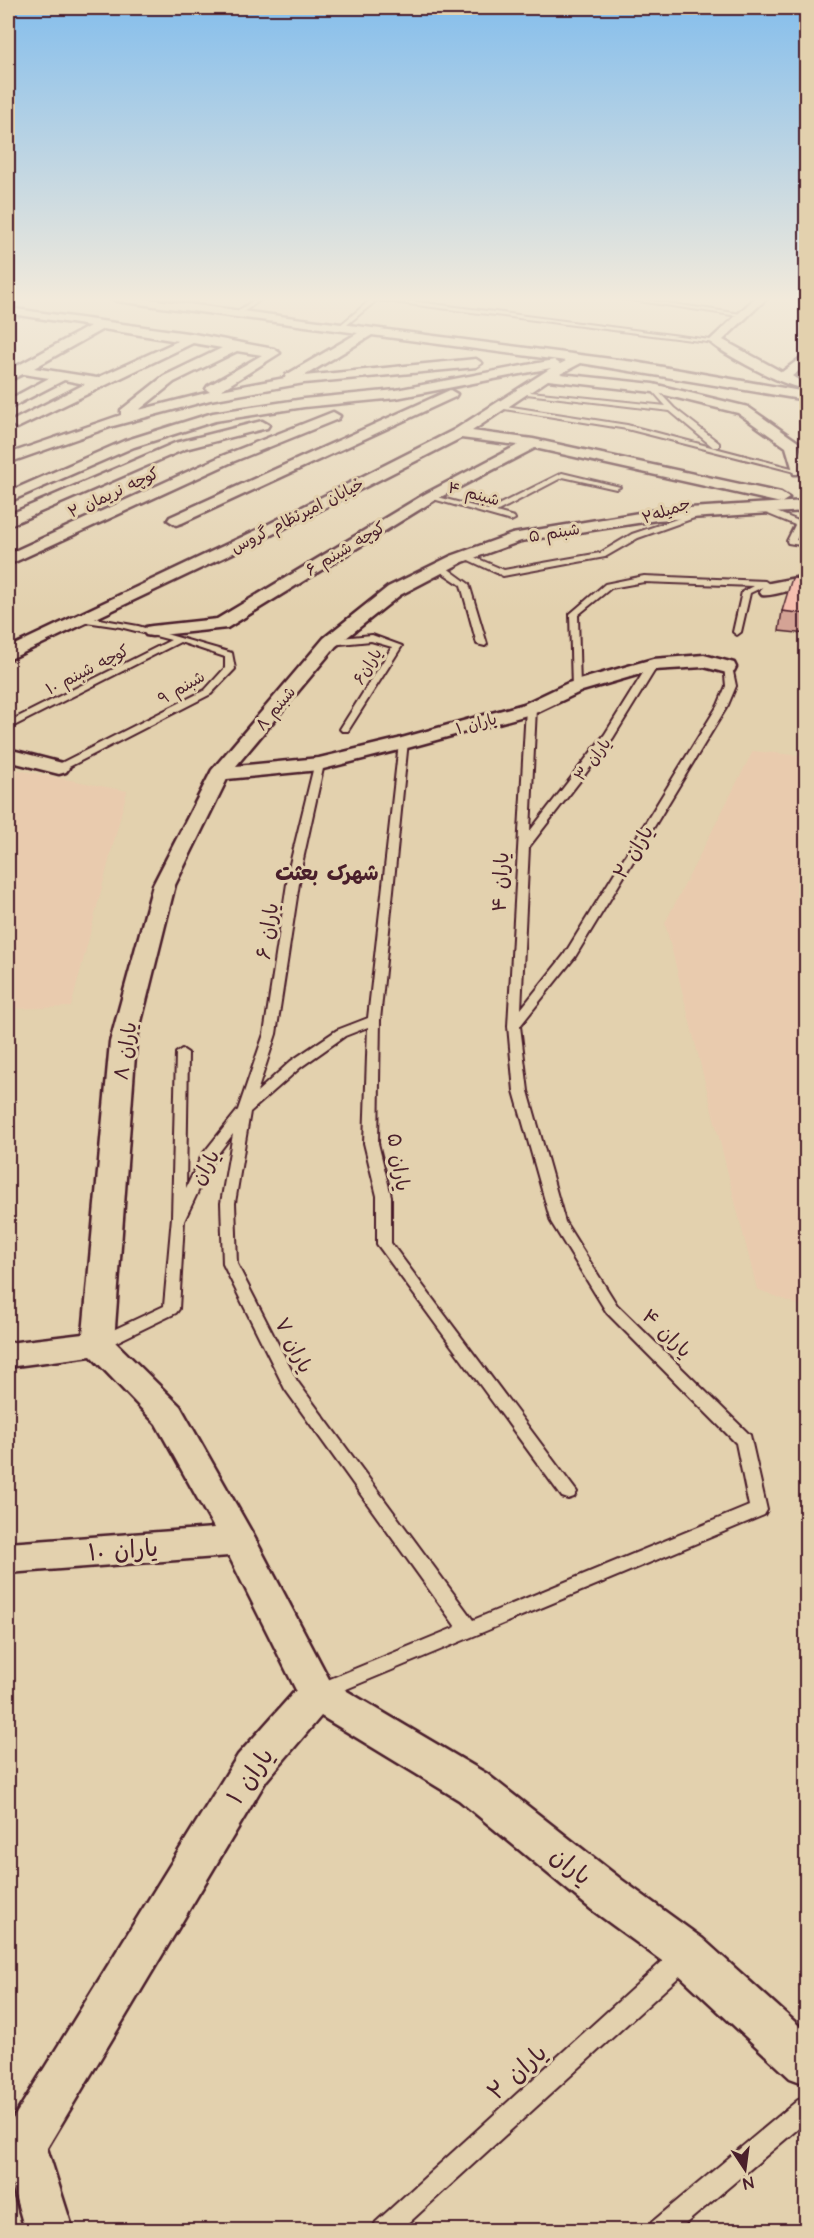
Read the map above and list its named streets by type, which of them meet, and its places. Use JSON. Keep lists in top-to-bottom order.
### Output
{
  "streets": {
    "street": [
      "کوچه نریمان ۲",
      "خیابان امیرنظام گروس",
      "شبنم ۵",
      "کوچه شبنم ۶",
      "شبنم ۸",
      "یاران ۱",
      "یاران ۸",
      "یاران",
      "یاران ۱۰"
    ],
    "lane": [
      "شبنم ۴",
      "جمیله۲",
      "یاران۶",
      "کوچه شبنم ۱۰",
      "شبنم ۹",
      "یاران ۳",
      "یاران ۲",
      "یاران ۴",
      "یاران ۶",
      "یاران ۵",
      "یاران ۷"
    ]
  },
  "crossings": [
    ["شبنم ۴", "کوچه شبنم ۶"],
    ["جمیله۲", "شبنم ۵"],
    ["خیابان امیرنظام گروس", "شبنم ۹"],
    ["شبنم ۵", "یاران۶"],
    ["شبنم ۵", "شبنم ۸"],
    ["کوچه شبنم ۶", "شبنم ۹"],
    ["یاران۶", "شبنم ۸"],
    ["کوچه شبنم ۱۰", "شبنم ۹"],
    ["شبنم ۸", "یاران ۱"],
    ["شبنم ۸", "یاران ۸"],
    ["یاران ۱", "یاران ۳"],
    ["یاران ۱", "یاران ۲"],
    ["یاران ۱", "یاران ۴"],
    ["یاران ۱", "یاران ۶"],
    ["یاران ۱", "یاران ۸"],
    ["یاران ۱", "یاران ۵"],
    ["یاران ۱", "یاران"],
    ["یاران ۳", "یاران ۴"],
    ["یاران ۲", "یاران ۴"],
    ["یاران ۲", "یاران"],
    ["یاران ۴", "یاران"],
    ["یاران ۴", "یاران ۷"],
    ["یاران ۶", "یاران ۷"],
    ["یاران ۸", "یاران"],
    ["یاران ۵", "یاران"],
    ["یاران", "یاران ۷"]
  ],
  "districts": ["شهرک بعثت"],
  "north": "bottom"
}
